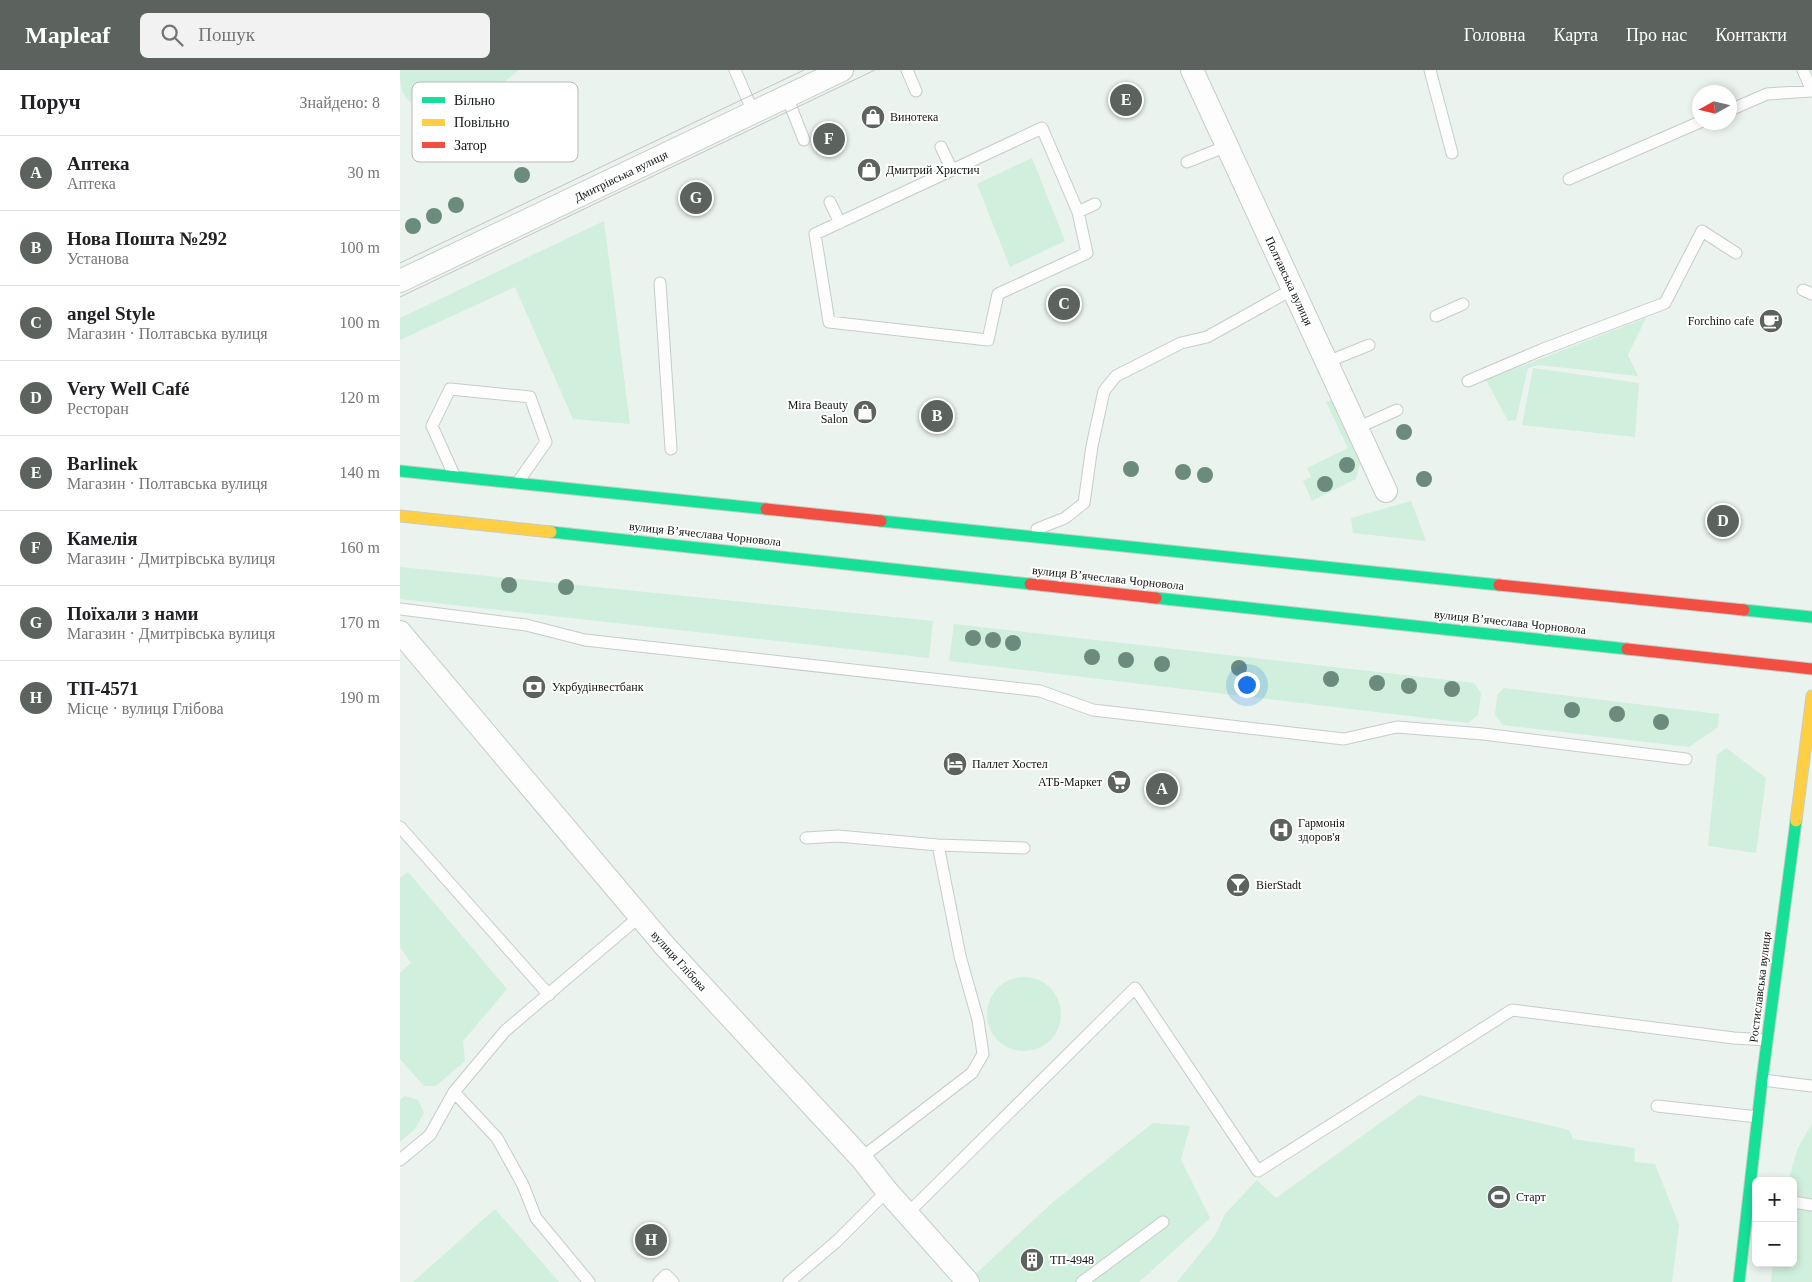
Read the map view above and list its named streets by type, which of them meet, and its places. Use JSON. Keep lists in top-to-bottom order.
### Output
{
  "streets": {
    "main road": ["вулиця Вʼячеслава Чорновола", "Ростиславська вулиця"],
    "street": ["Дмитрівська вулиця", "Полтавська вулиця", "вулиця Глібова"]
  },
  "places": {
    "shop": ["Винотека", "Дмитрий Христич", "Mira Beauty Salon"],
    "cafe": ["Forchino cafe"],
    "bank": ["Укрбудінвестбанк"],
    "hotel": ["Паллет Хостел"],
    "supermarket": ["АТБ-Маркет"],
    "hospital": ["Гармонія здоров'я"],
    "bar": ["BierStadt"],
    "sports": ["Старт"],
    "building": ["ТП-4948"]
  },
  "legend": ["Вільно", "Повільно", "Затор"],
  "north": "left",
  "page": {
    "header": "Mapleaf",
    "search": "Пошук",
    "nav": [
      "Головна",
      "Карта",
      "Про нас",
      "Контакти"
    ],
    "heading": ["Поруч", "Знайдено: 8"],
    "pins": [
      "E",
      "F",
      "G",
      "C",
      "B",
      "D",
      "A",
      "H"
    ],
    "list": [
      {
        "mark": "A",
        "name": "Аптека",
        "note": "Аптека",
        "value": "30 m"
      },
      {
        "mark": "B",
        "name": "Нова Пошта №292",
        "note": "Установа",
        "value": "100 m"
      },
      {
        "mark": "C",
        "name": "angel Style",
        "note": "Магазин · Полтавська вулиця",
        "value": "100 m"
      },
      {
        "mark": "D",
        "name": "Very Well Café",
        "note": "Ресторан",
        "value": "120 m"
      },
      {
        "mark": "E",
        "name": "Barlinek",
        "note": "Магазин · Полтавська вулиця",
        "value": "140 m"
      },
      {
        "mark": "F",
        "name": "Камелія",
        "note": "Магазин · Дмитрівська вулиця",
        "value": "160 m"
      },
      {
        "mark": "G",
        "name": "Поїхали з нами",
        "note": "Магазин · Дмитрівська вулиця",
        "value": "170 m"
      },
      {
        "mark": "H",
        "name": "ТП-4571",
        "note": "Місце · вулиця Глібова",
        "value": "190 m"
      }
    ],
    "map_buttons": ["+", "−"]
  }
}
